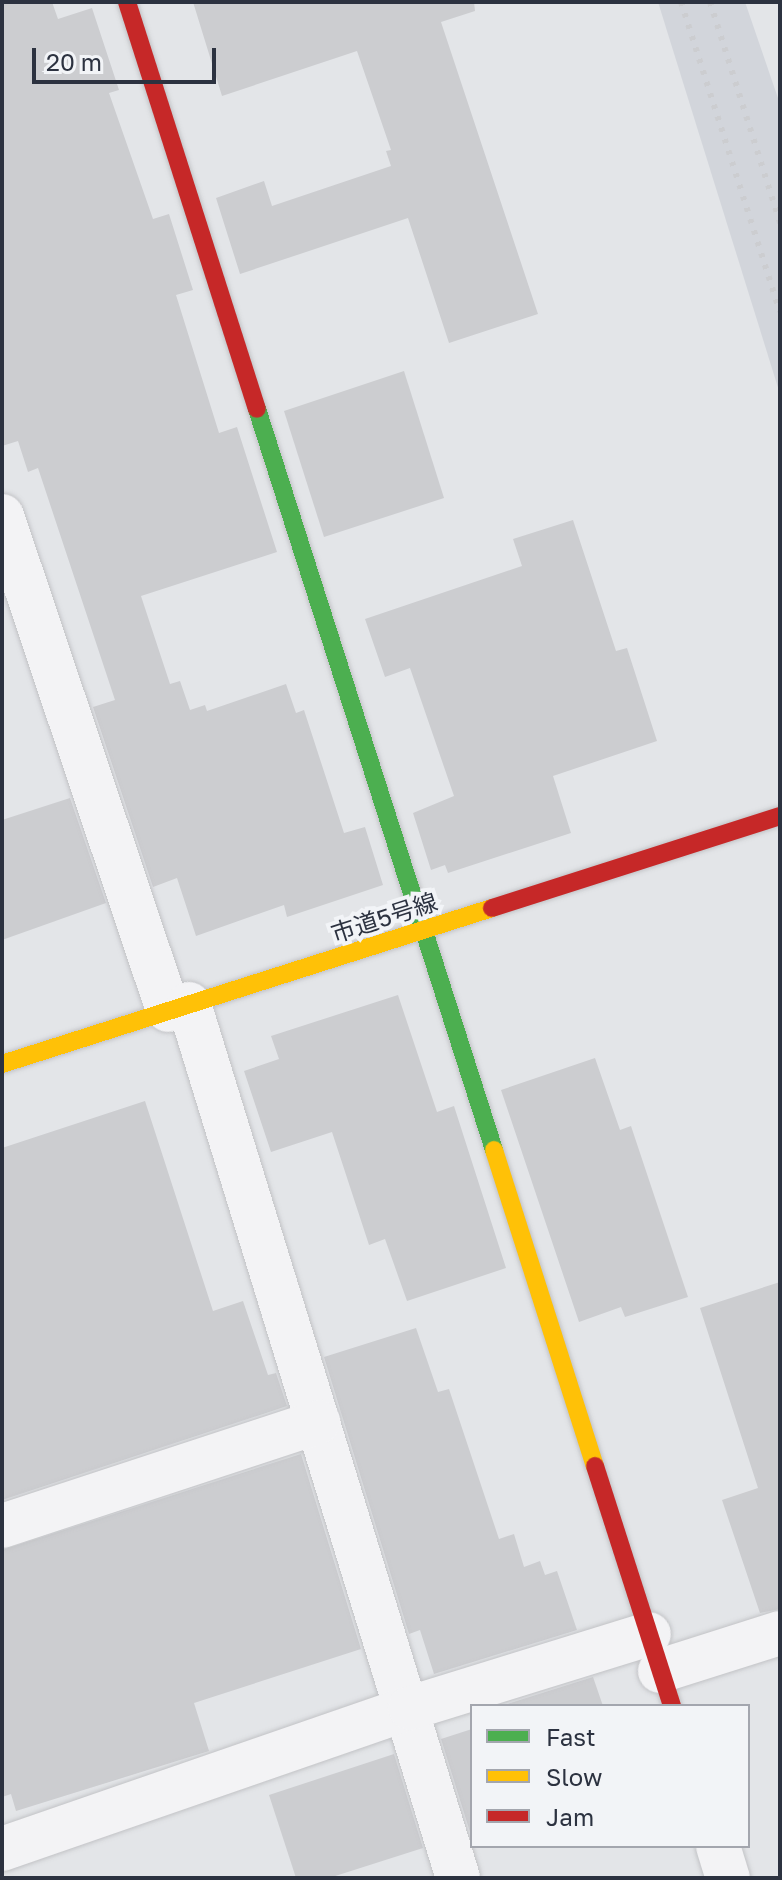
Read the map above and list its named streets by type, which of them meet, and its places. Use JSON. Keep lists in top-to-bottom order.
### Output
{
  "streets": {
    "street": ["市道5号線"]
  },
  "legend": ["Fast", "Slow", "Jam"],
  "scale_bar": "20 m"
}
